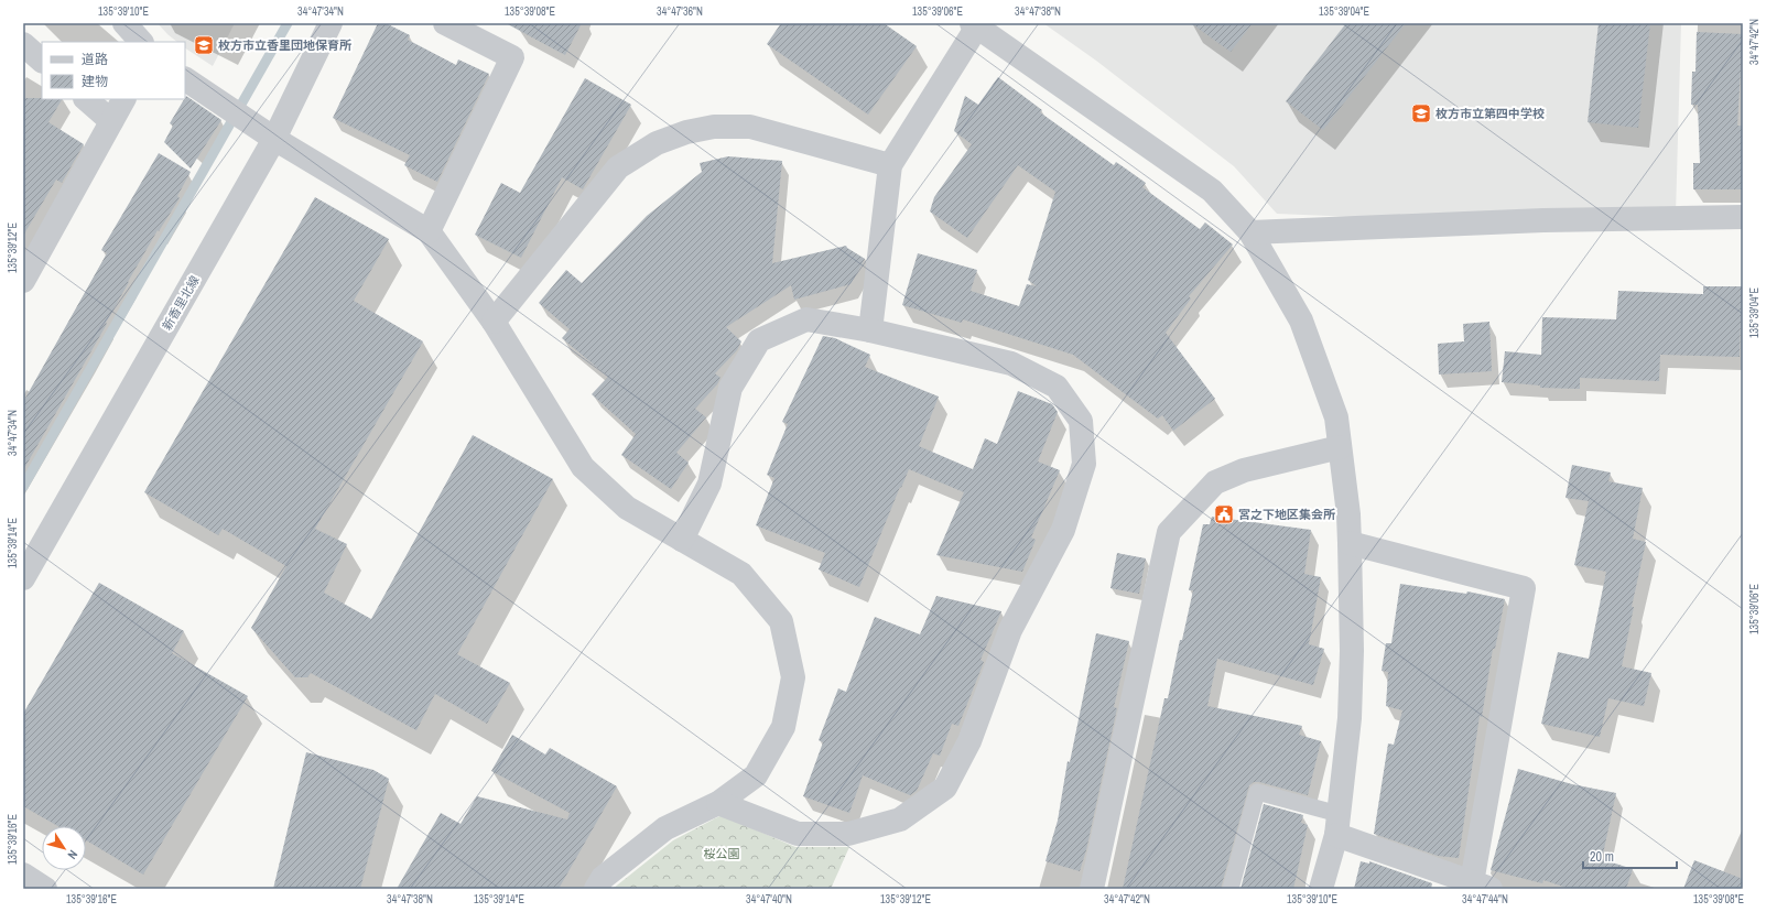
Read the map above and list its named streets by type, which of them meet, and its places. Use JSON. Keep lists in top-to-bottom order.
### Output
{
  "streets": {
    "street": ["新香里北線"]
  },
  "parks": ["桜公園"],
  "places": {
    "school or university": ["枚方市立香里団地保育所", "枚方市立第四中学校"],
    "public building": ["宮之下地区集会所"]
  },
  "legend": ["道路", "建物"],
  "scale_bar": "20 m",
  "north": "bottom right",
  "coordinates": [
    "135°39'10\"E",
    "34°47'34\"N",
    "135°39'08\"E",
    "34°47'36\"N",
    "135°39'06\"E",
    "34°47'38\"N",
    "135°39'04\"E",
    "34°47'42\"N",
    "135°39'12\"E",
    "135°39'14\"E",
    "135°39'16\"E",
    "34°47'40\"N",
    "34°47'44\"N"
  ]
}
